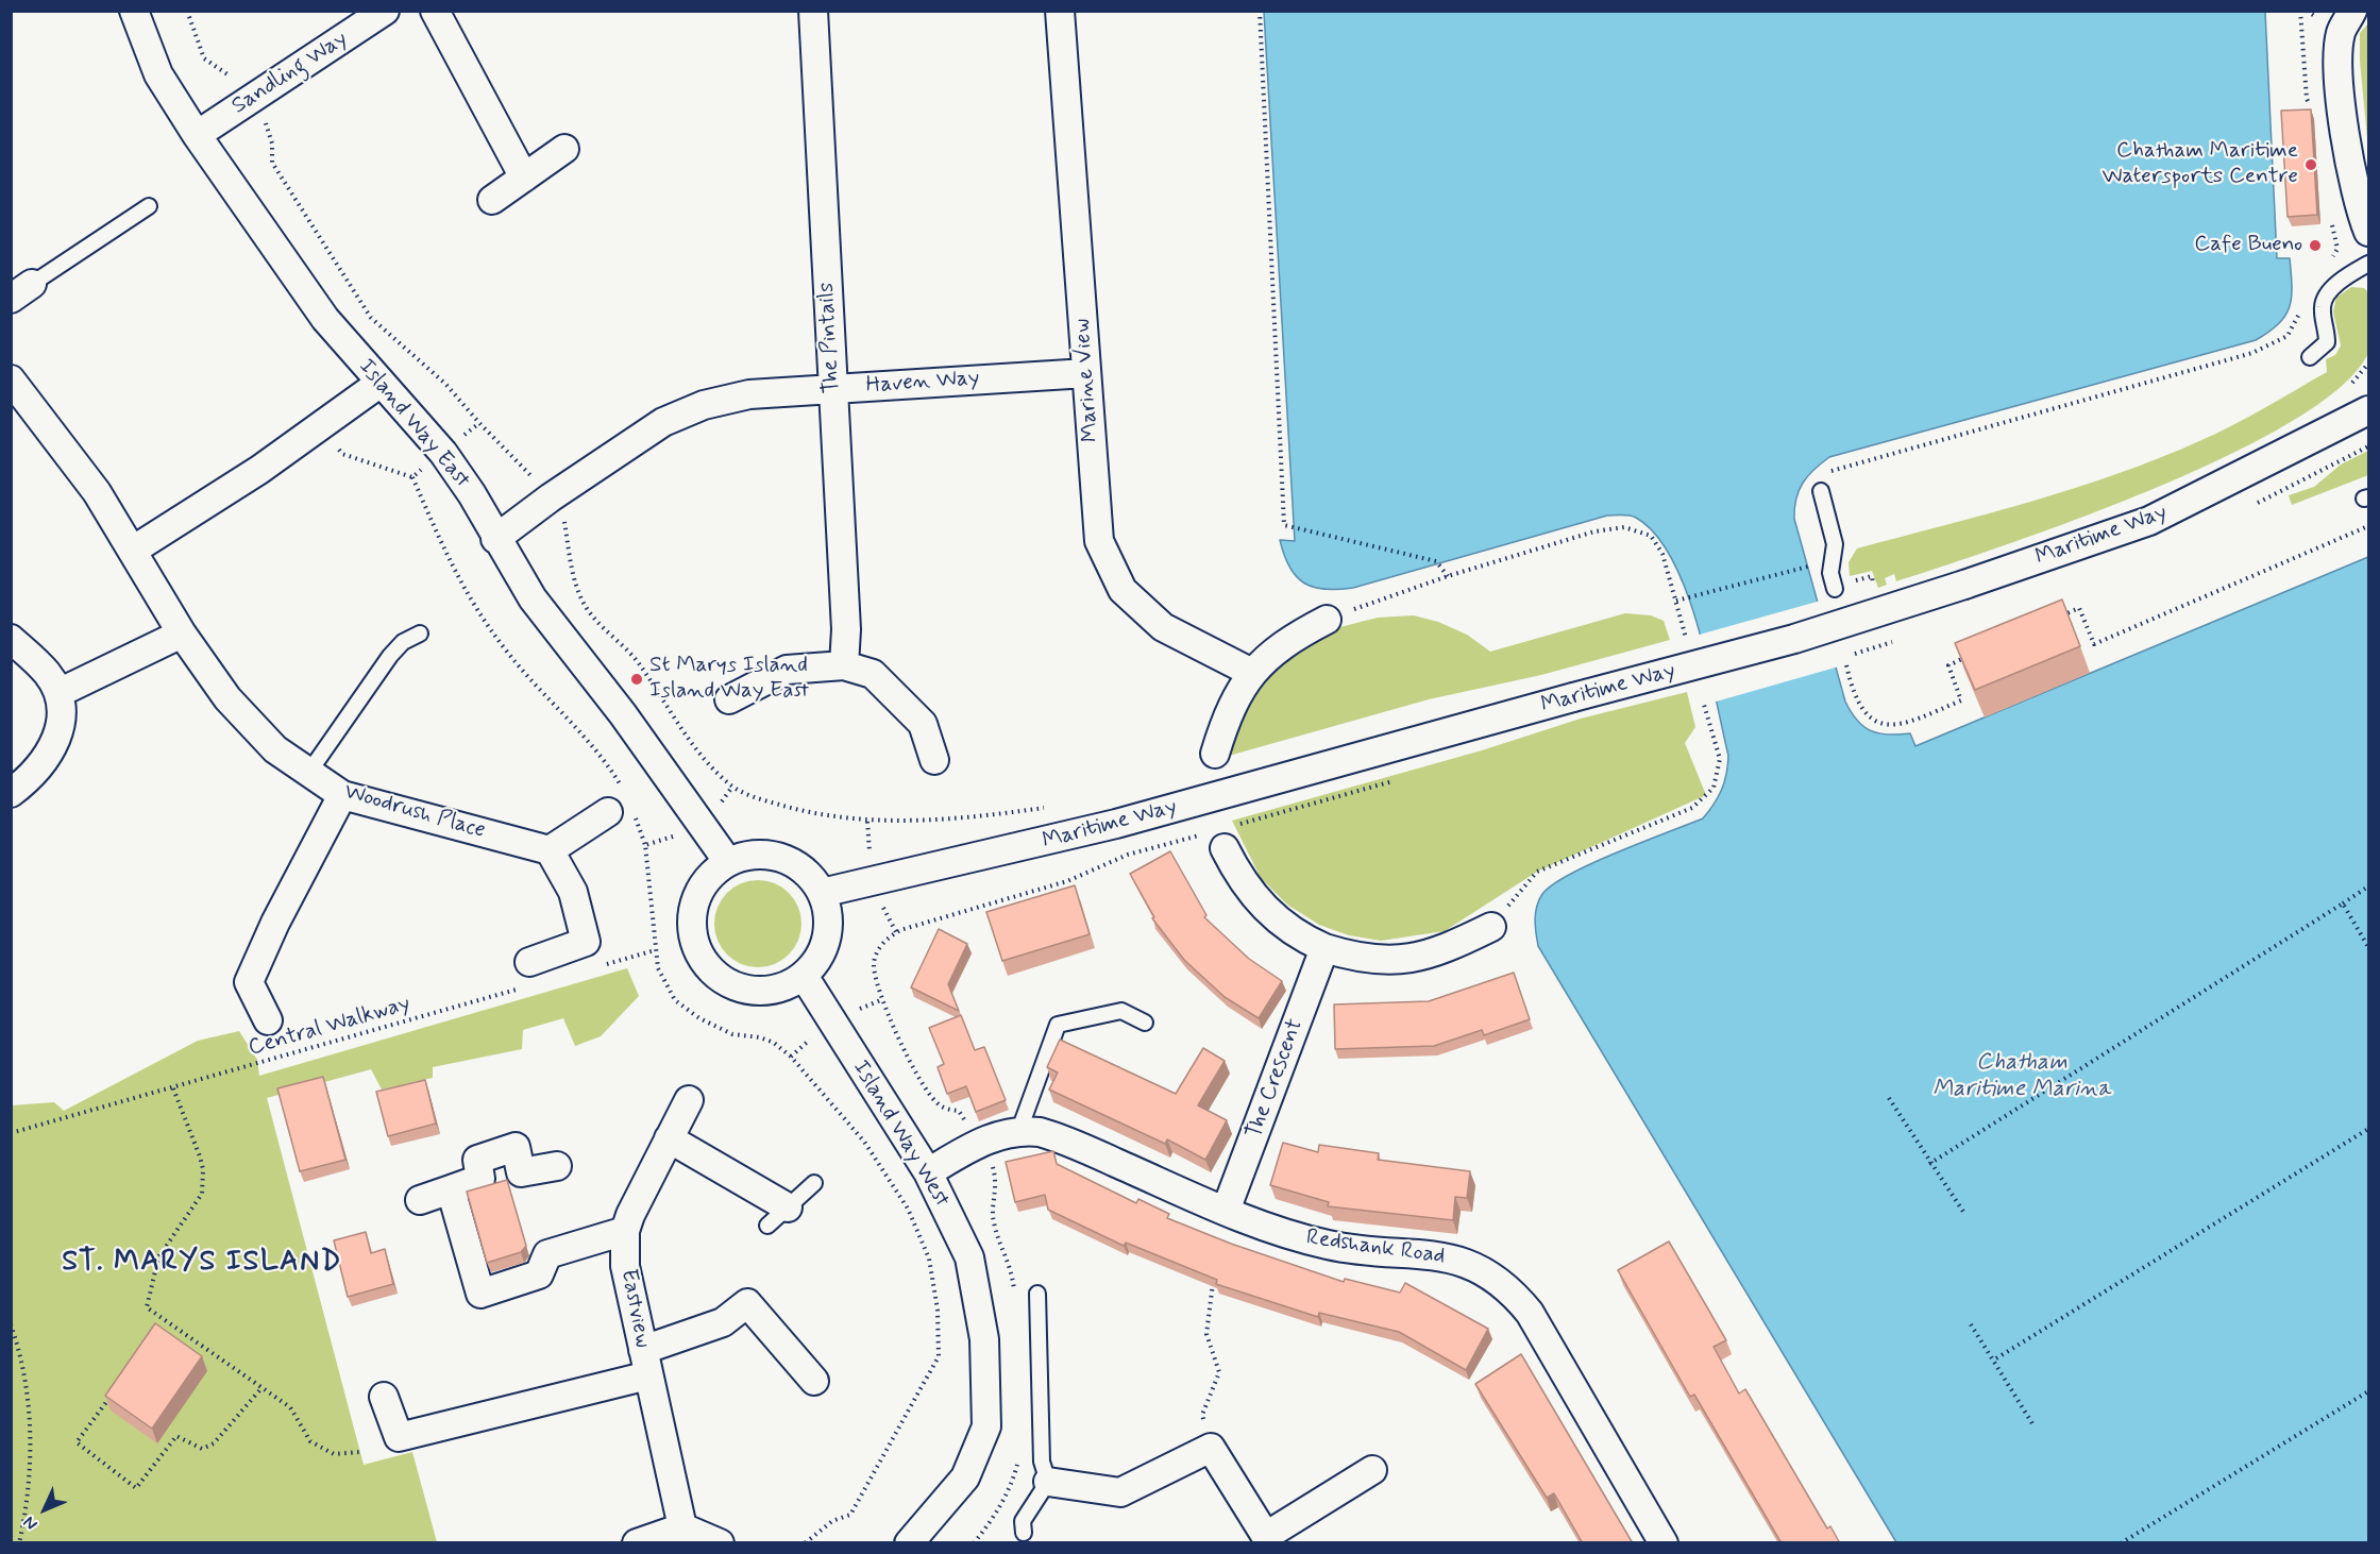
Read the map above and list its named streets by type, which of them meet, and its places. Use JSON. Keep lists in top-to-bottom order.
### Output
{
  "streets": {
    "street": [
      "Sandling Way",
      "The Pintails",
      "Marine View",
      "Haven Way",
      "Island Way East",
      "Maritime Way",
      "Woodrush Place",
      "The Crescent",
      "Island Way West",
      "Redshank Road",
      "Eastview"
    ],
    "path": ["Central Walkway"]
  },
  "crossings": [
    ["Sandling Way", "Island Way East"],
    ["The Pintails", "Haven Way"],
    ["Marine View", "Haven Way"],
    ["Haven Way", "Island Way East"],
    ["Island Way East", "Maritime Way"],
    ["Island Way East", "Island Way West"],
    ["Maritime Way", "Island Way West"],
    ["The Crescent", "Redshank Road"],
    ["Island Way West", "Redshank Road"]
  ],
  "districts": ["ST. MARYS ISLAND"],
  "water": ["Chatham Maritime Marina"],
  "places": ["Chatham Maritime Watersports Centre", "Cafe Bueno", "St Marys Island Island Way East"],
  "north": "bottom left"
}
